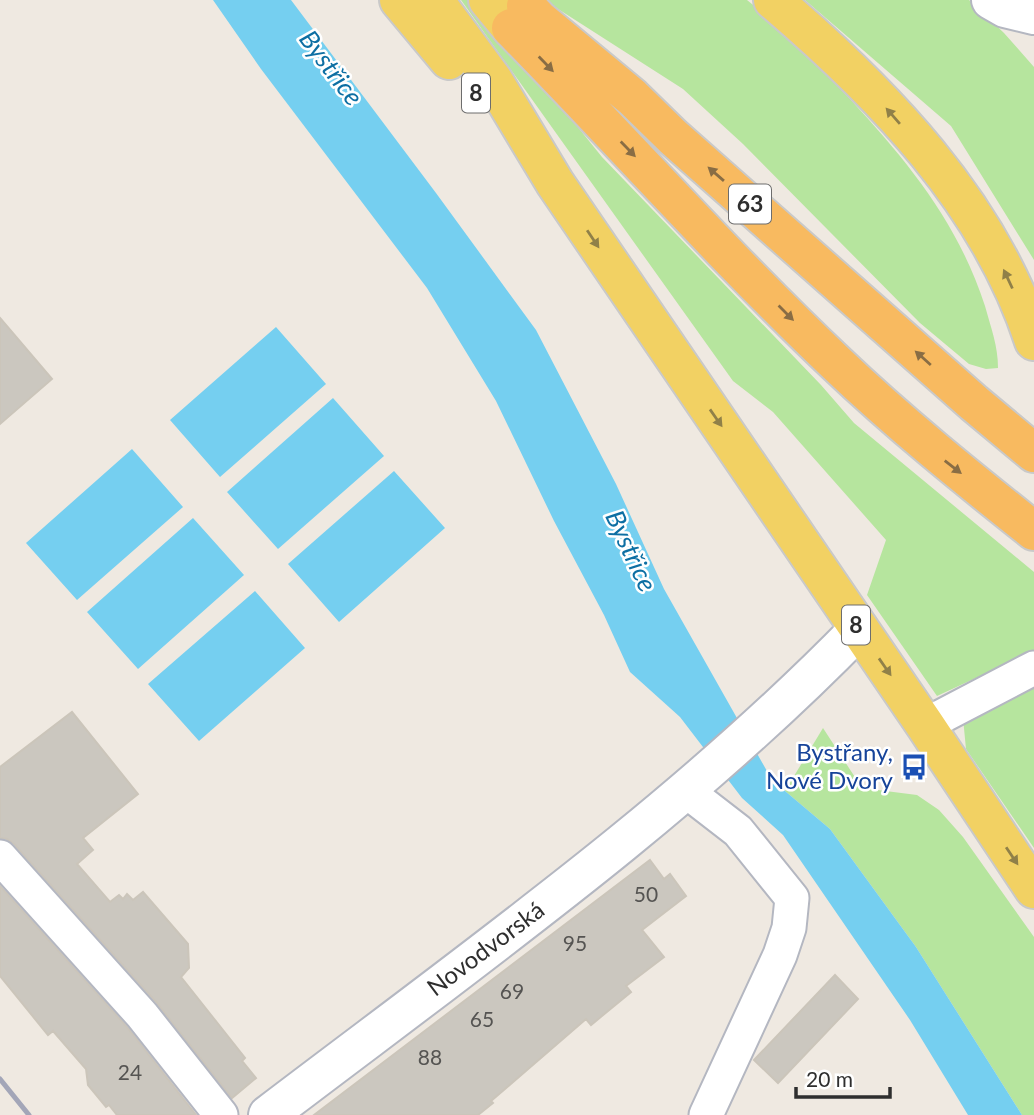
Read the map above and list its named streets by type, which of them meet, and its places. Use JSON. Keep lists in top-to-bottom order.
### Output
{
  "streets": {
    "highway": ["63"],
    "main road": ["8"],
    "street": ["Novodvorská"]
  },
  "crossings": [
    ["8", "Novodvorská"]
  ],
  "water": ["Bystřice"],
  "places": {
    "bus stop": ["Bystřany, Nové Dvory"]
  },
  "house_numbers": [
    "50",
    "95",
    "69",
    "65",
    "88",
    "24"
  ],
  "scale_bar": "20 m"
}
